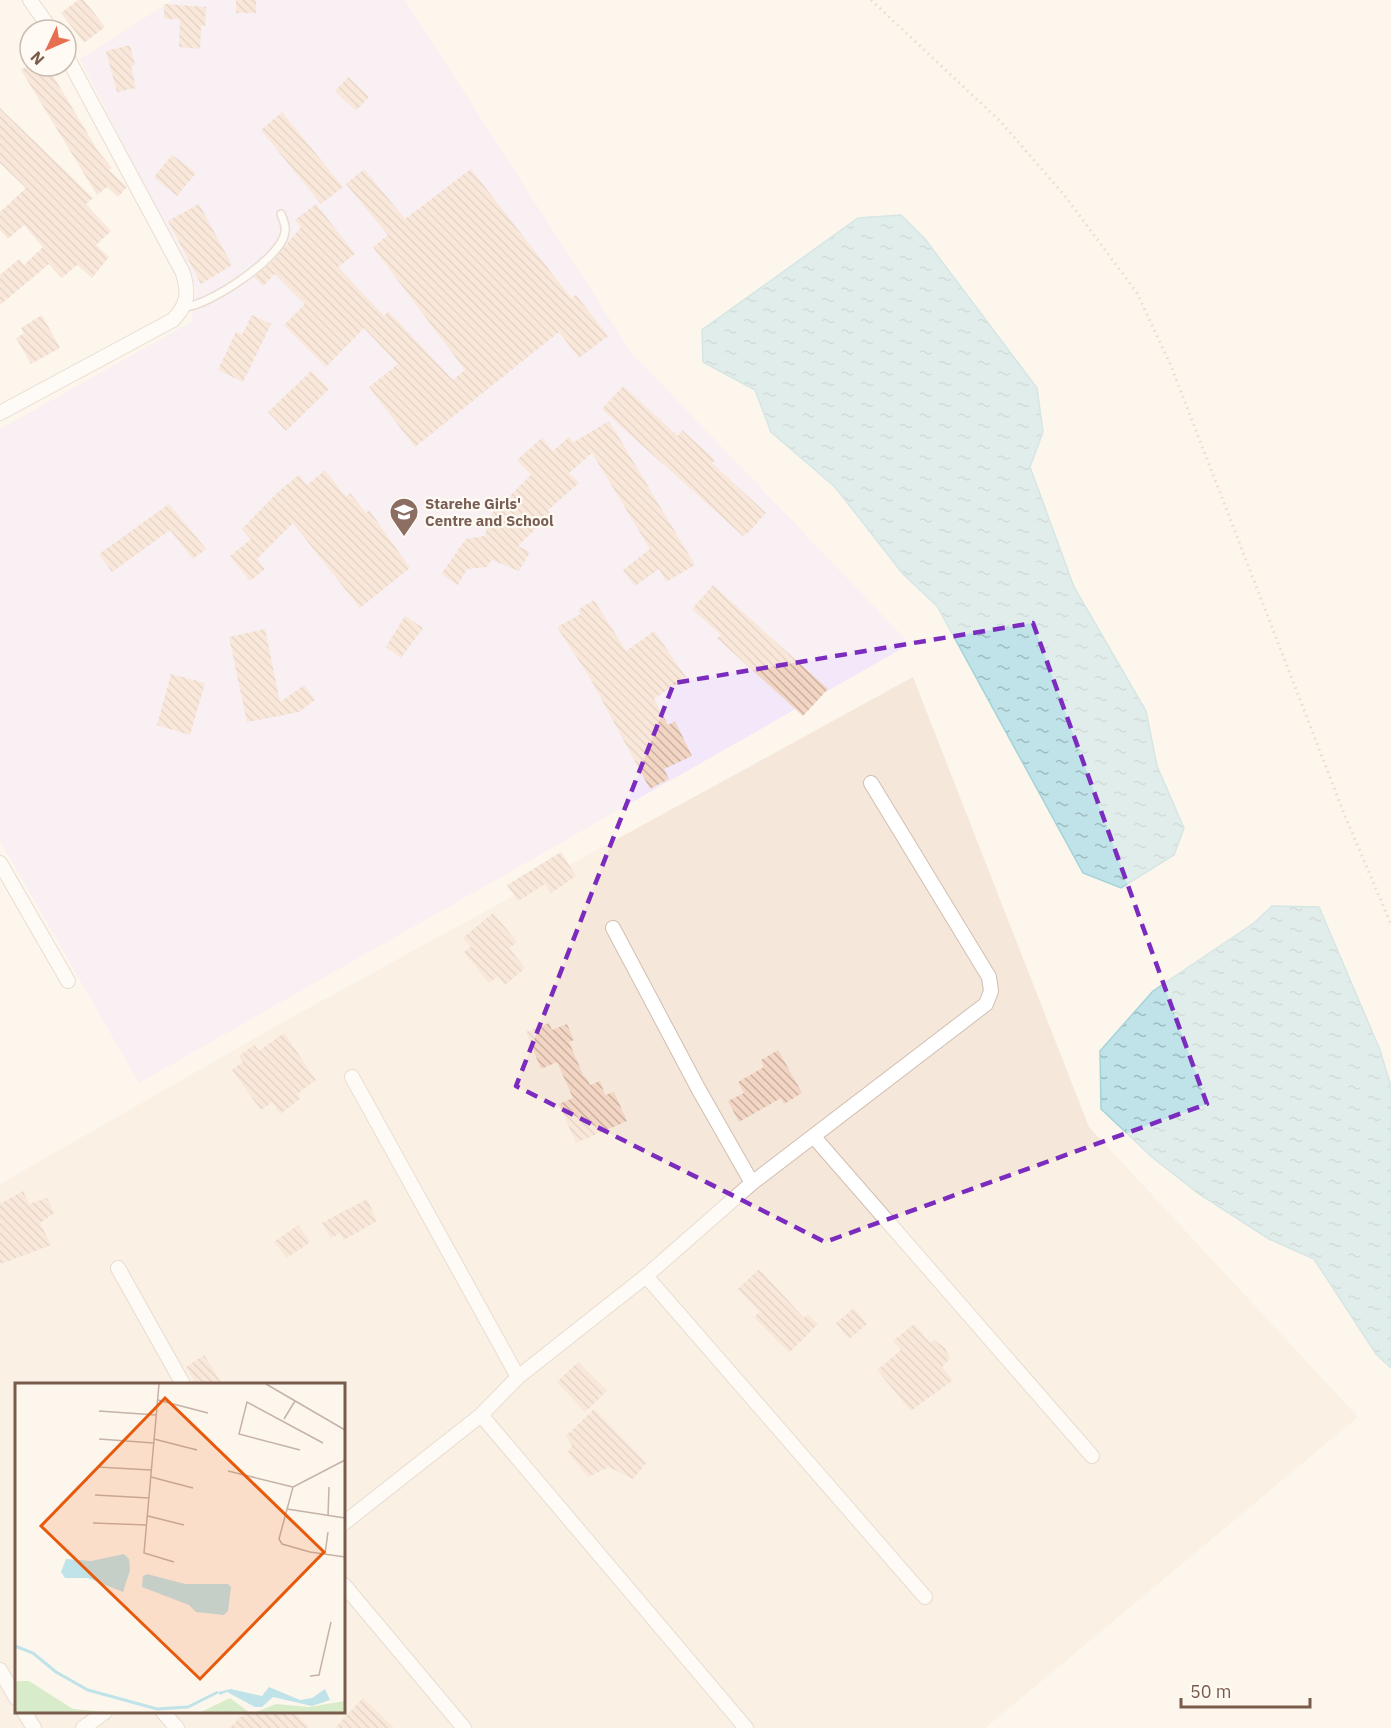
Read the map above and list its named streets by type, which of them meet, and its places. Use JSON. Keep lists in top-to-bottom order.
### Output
{
  "places": {
    "school or university": ["Starehe Girls' Centre and School"]
  },
  "scale_bar": "50 m",
  "north": "bottom left"
}
